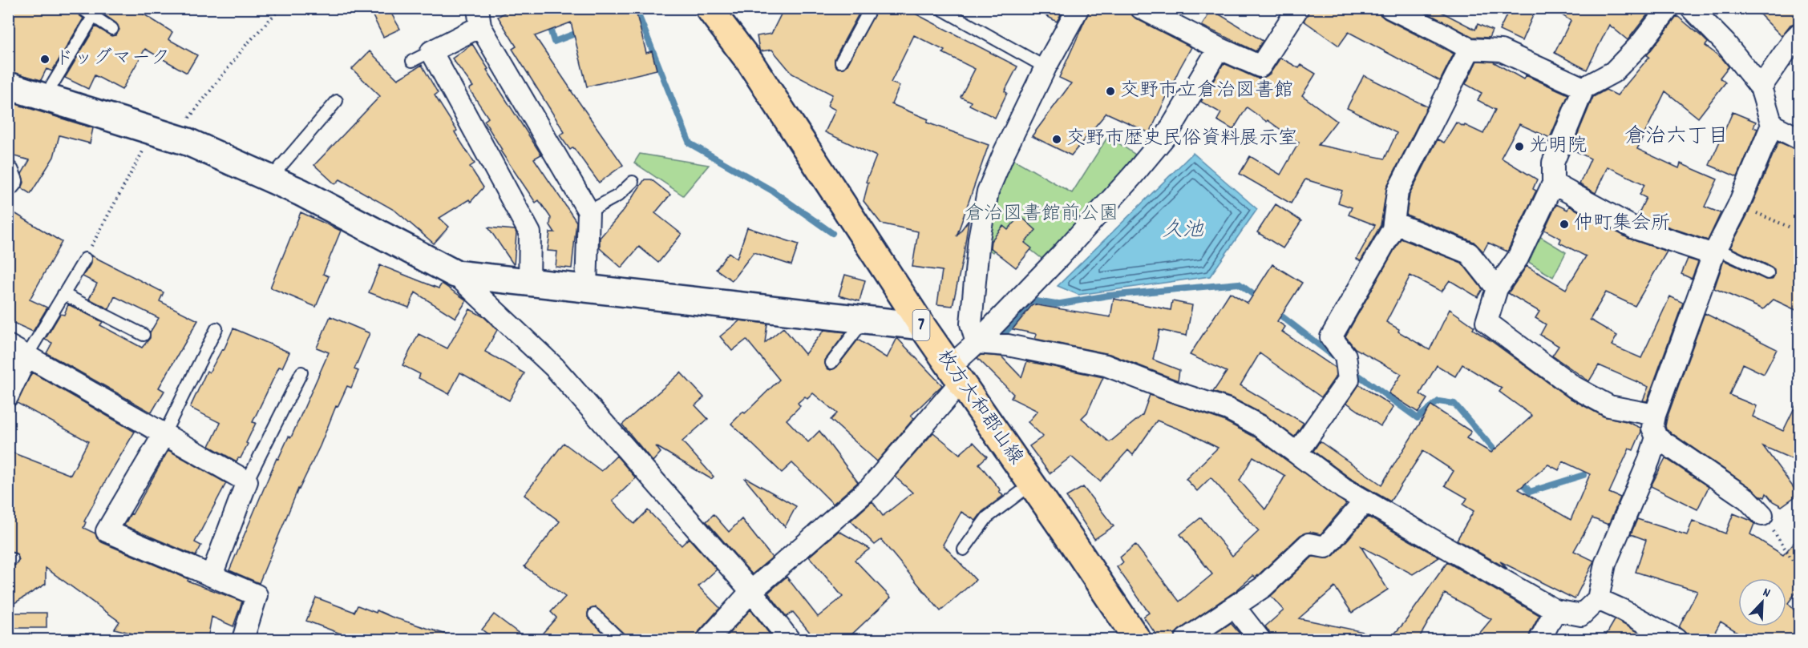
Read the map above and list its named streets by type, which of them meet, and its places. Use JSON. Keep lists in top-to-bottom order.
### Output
{
  "streets": {
    "main road": ["7", "枚方大和郡山線"]
  },
  "districts": ["倉治六丁目"],
  "water": ["久池"],
  "parks": ["倉治図書館前公園"],
  "places": [
    "ドッグマーク",
    "交野市立倉治図書館",
    "交野市歴史民俗資料展示室",
    "光明院",
    "仲町集会所"
  ],
  "north": "top right"
}
